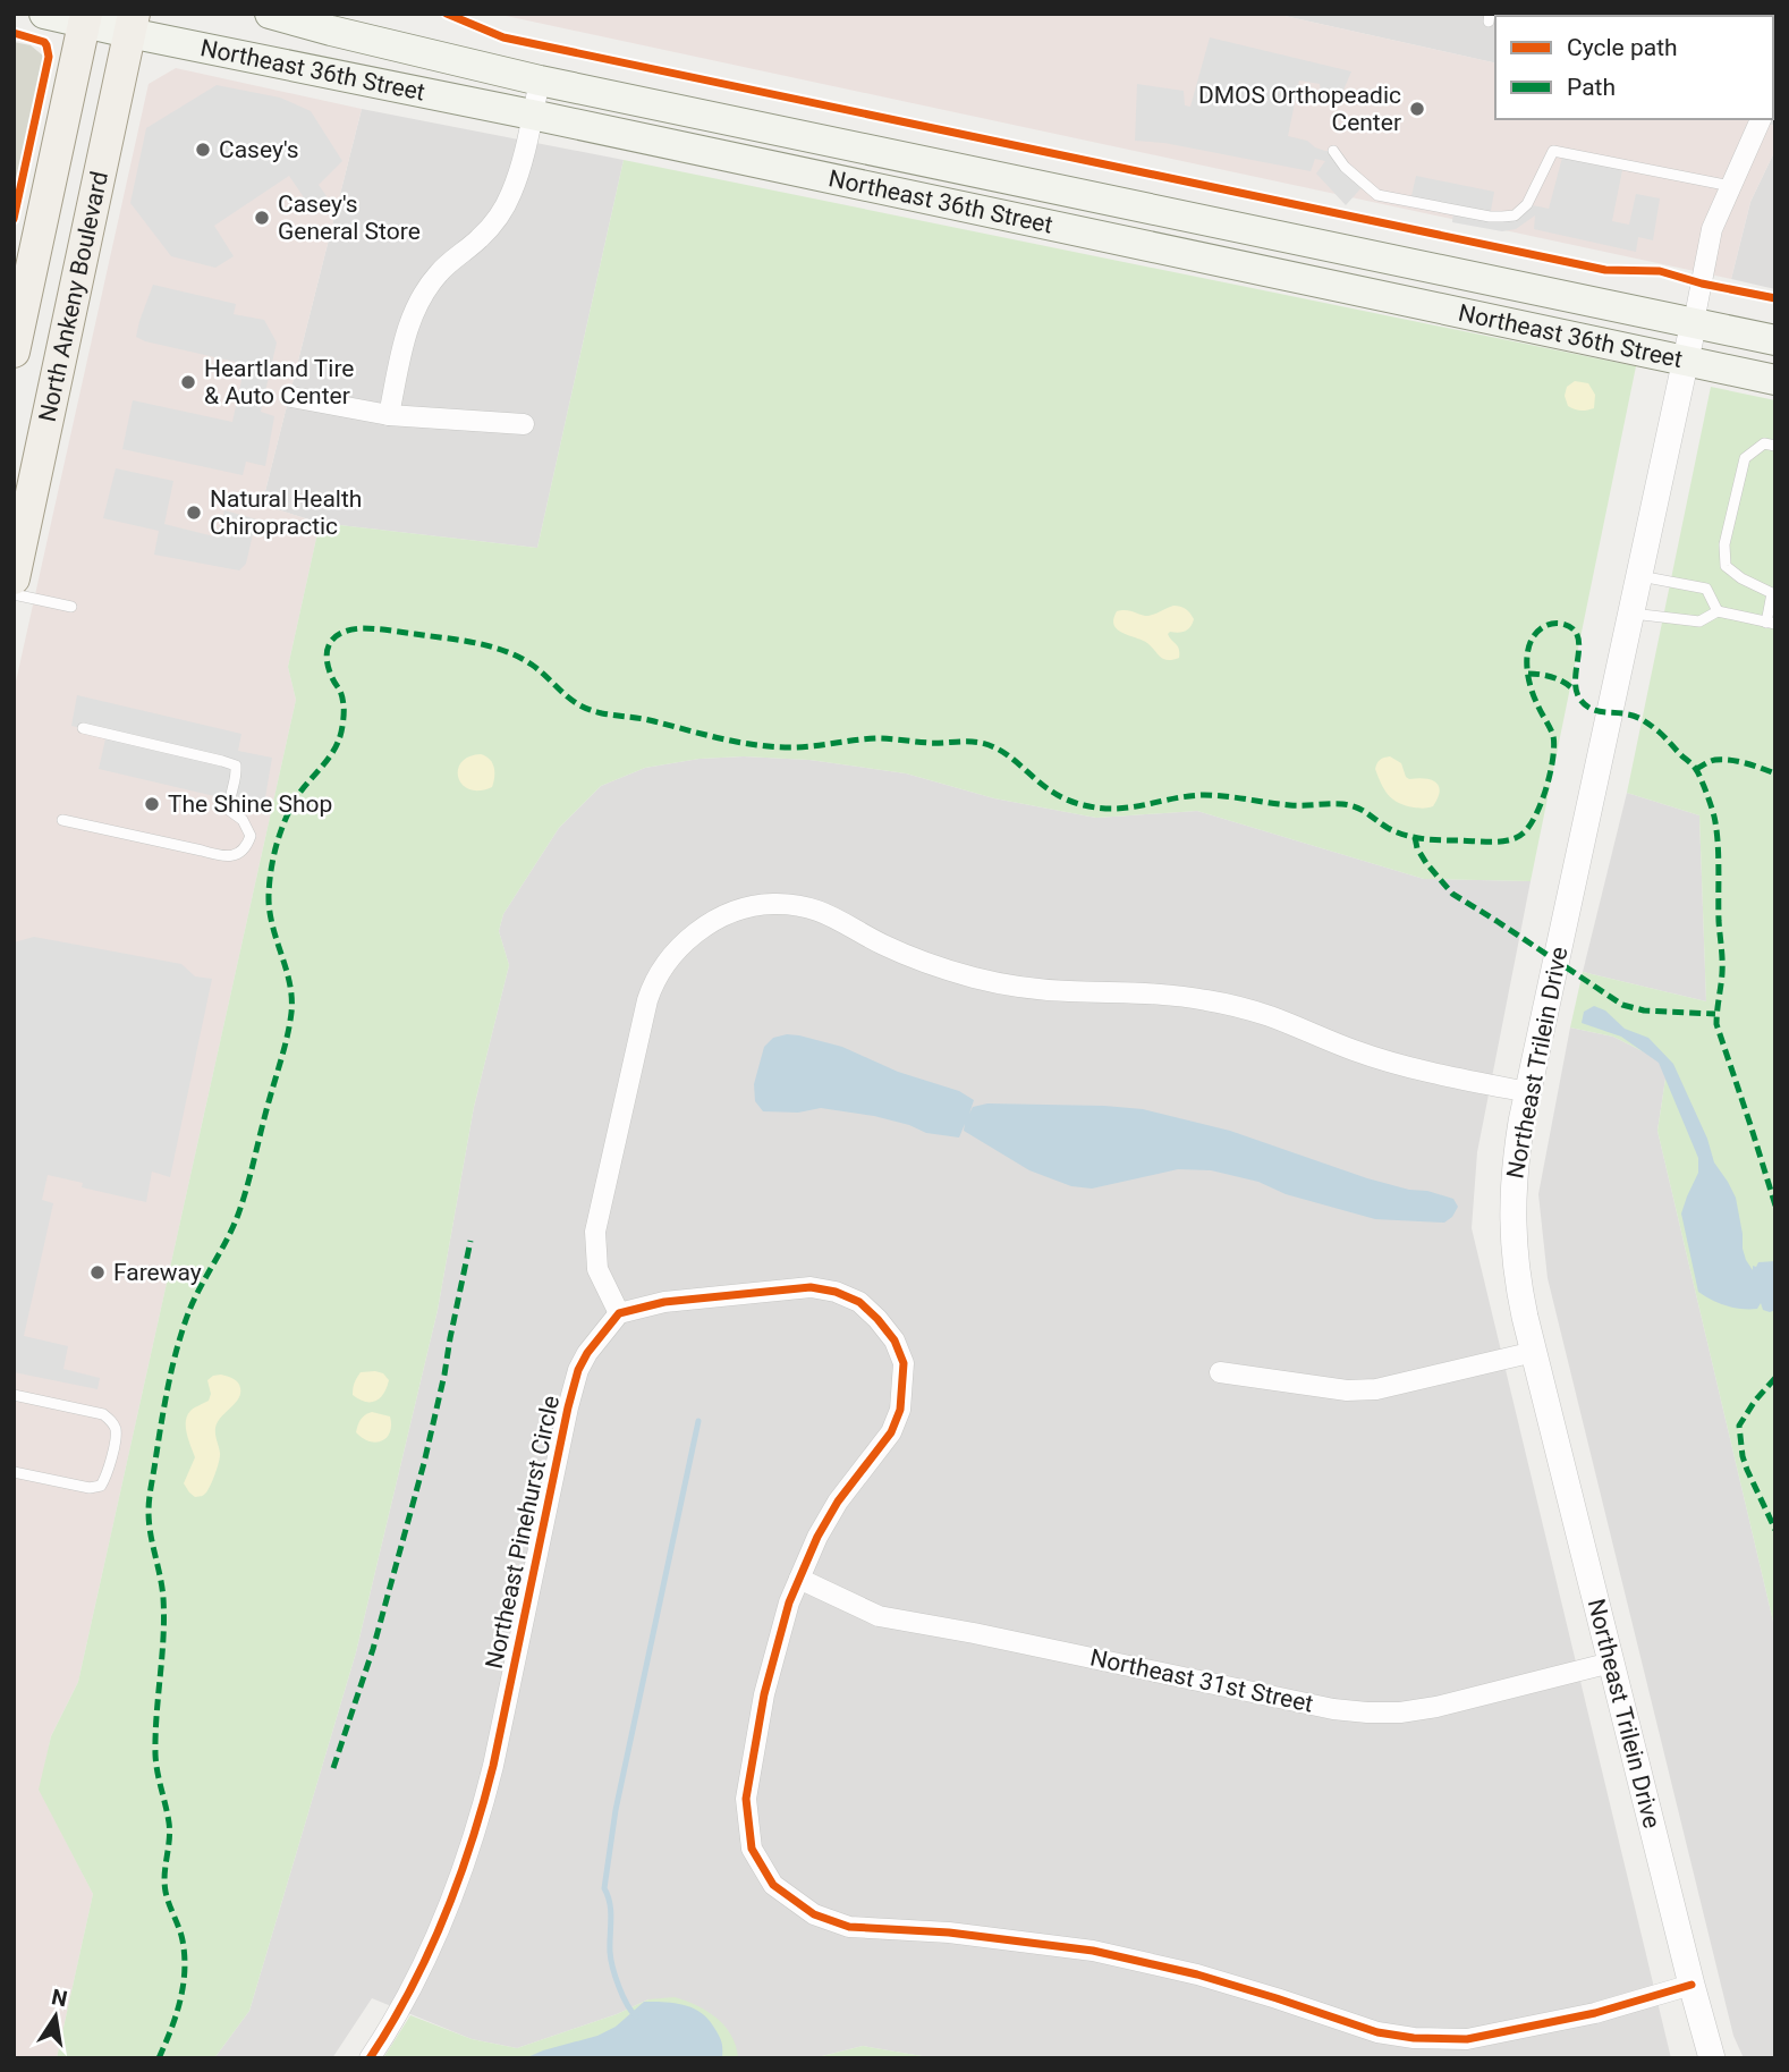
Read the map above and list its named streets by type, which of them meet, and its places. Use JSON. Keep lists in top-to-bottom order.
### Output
{
  "streets": {
    "main road": ["Northeast 36th Street", "North Ankeny Boulevard"],
    "street": ["Northeast Trilein Drive", "Northeast Pinehurst Circle", "Northeast 31st Street"]
  },
  "crossings": [
    ["Northeast 36th Street", "North Ankeny Boulevard"],
    ["Northeast 36th Street", "Northeast Trilein Drive"],
    ["Northeast Trilein Drive", "Northeast 31st Street"]
  ],
  "places": [
    "DMOS Orthopeadic Center",
    "Casey's",
    "Casey's General Store",
    "Heartland Tire & Auto Center",
    "Natural Health Chiropractic",
    "The Shine Shop",
    "Fareway"
  ],
  "legend": ["Cycle path", "Path"],
  "north": "top"
}
